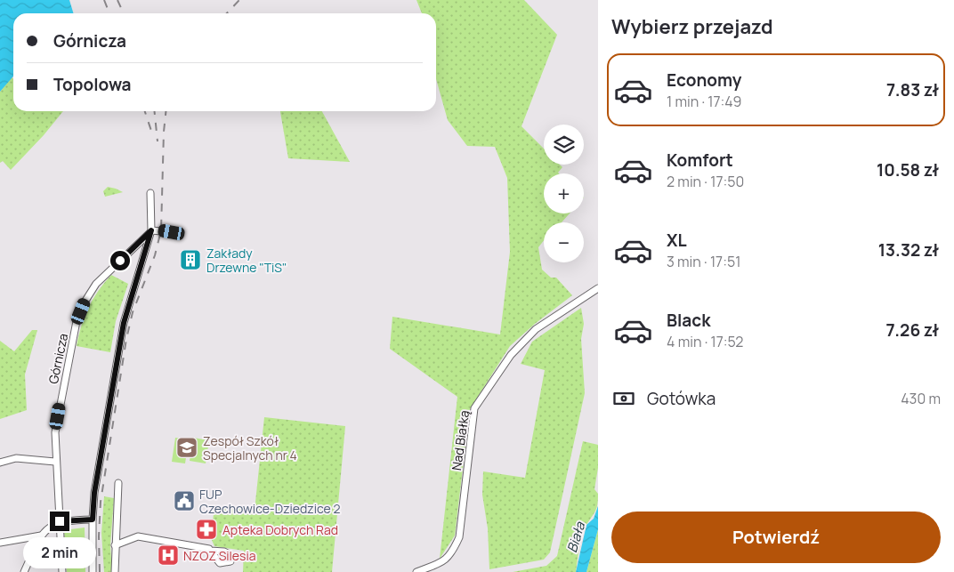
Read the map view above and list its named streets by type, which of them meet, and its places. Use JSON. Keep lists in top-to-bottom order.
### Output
{
  "streets": {
    "street": ["Górnicza", "Nad Białką"]
  },
  "water": ["Biała"],
  "places": {
    "building": ["Zakłady Drzewne \"TiS\""],
    "school or university": ["Zespół Szkół Specjalnych nr 4"],
    "public building": ["FUP Czechowice-Dziedzice 2"],
    "pharmacy": ["Apteka Dobrych Rad"],
    "hospital": ["NZOZ Silesia"]
  },
  "page": {
    "heading": "Wybierz przejazd",
    "banner": ["Górnicza", "Topolowa"],
    "list": [
      {
        "name": "Economy",
        "note": "1 min · 17:49",
        "value": "7.83 zł"
      },
      {
        "name": "Komfort",
        "note": "2 min · 17:50",
        "value": "10.58 zł"
      },
      {
        "name": "XL",
        "note": "3 min · 17:51",
        "value": "13.32 zł"
      },
      {
        "name": "Black",
        "note": "4 min · 17:52",
        "value": "7.26 zł"
      }
    ],
    "map_buttons": ["+", "−"],
    "pay": ["Gotówka", "430 m"],
    "buttons": "Potwierdź",
    "bubble": "2 min"
  }
}
